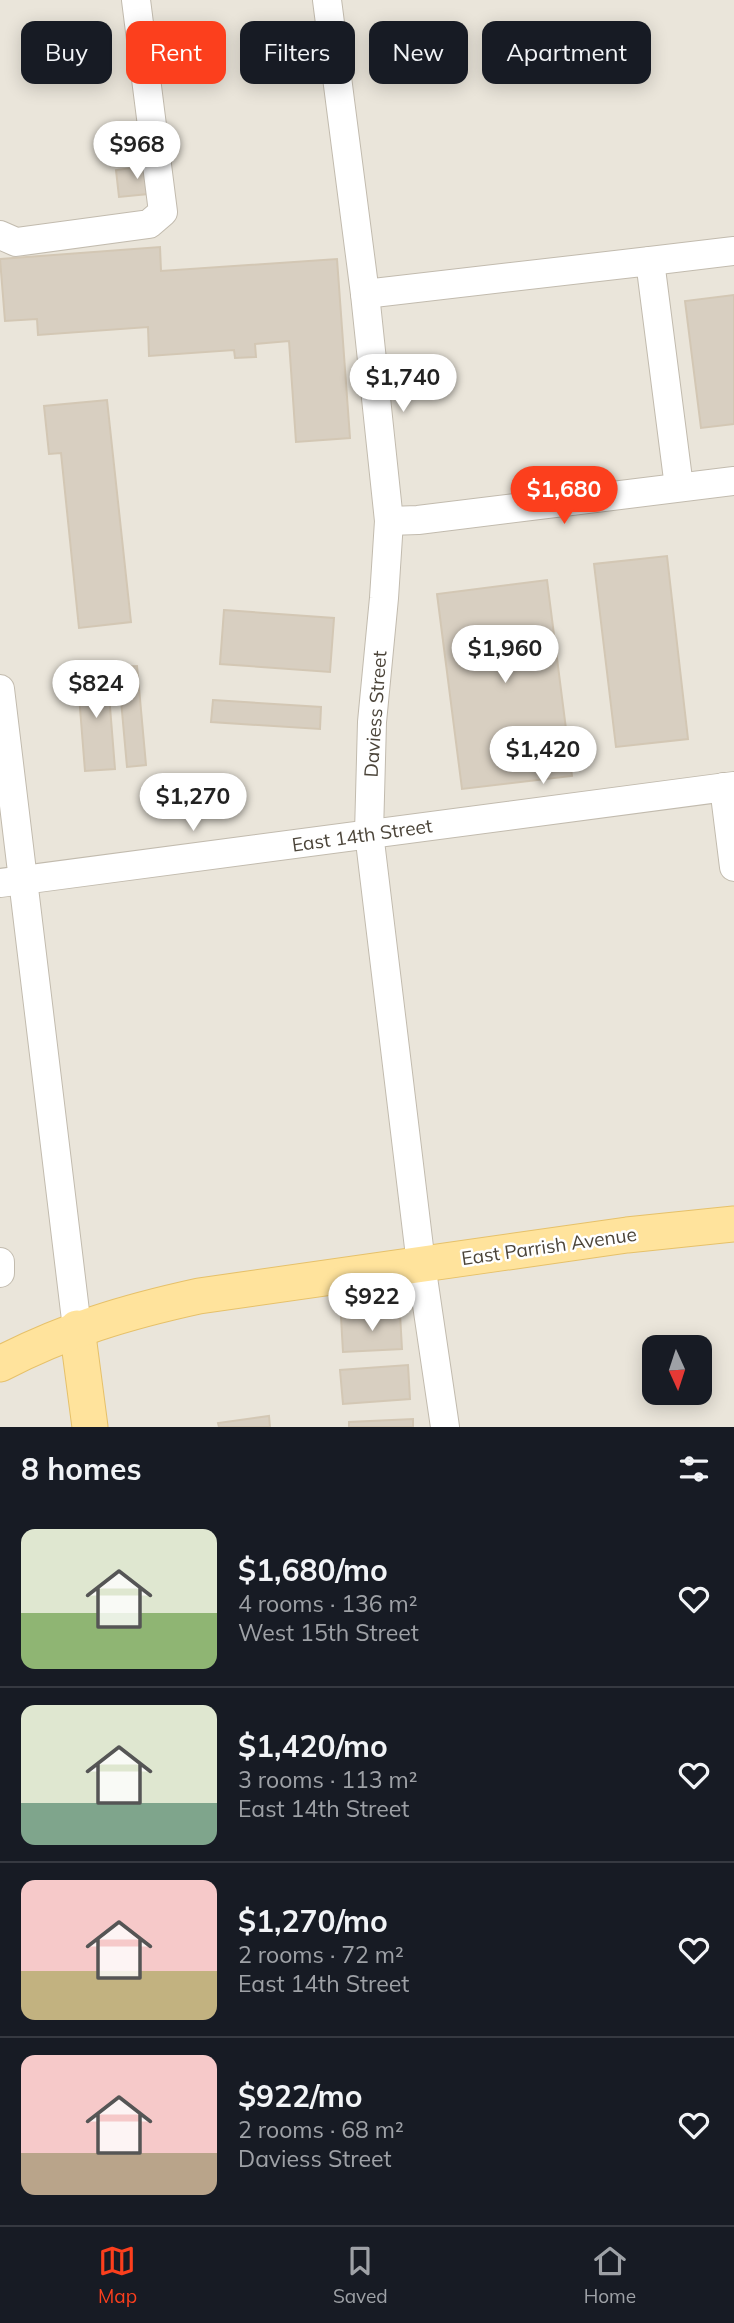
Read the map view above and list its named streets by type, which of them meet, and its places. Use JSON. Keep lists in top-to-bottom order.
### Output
{
  "streets": {
    "main road": ["East Parrish Avenue"],
    "street": ["Daviess Street", "East 14th Street"]
  },
  "crossings": [
    ["Daviess Street", "East 14th Street"],
    ["Daviess Street", "East Parrish Avenue"]
  ],
  "north": "bottom",
  "page": {
    "chip": [
      "Buy",
      "Rent",
      "Filters",
      "New",
      "Apartment"
    ],
    "price": [
      "$968",
      "$1,740",
      "$1,680",
      "$1,960",
      "$824",
      "$1,420",
      "$1,270",
      "$922"
    ],
    "heading": "8 homes",
    "list": [
      {
        "name": "$1,680/mo",
        "note": "4 rooms · 136 m² · West 15th Street"
      },
      {
        "name": "$1,420/mo",
        "note": "3 rooms · 113 m² · East 14th Street"
      },
      {
        "name": "$1,270/mo",
        "note": "2 rooms · 72 m² · East 14th Street"
      },
      {
        "name": "$922/mo",
        "note": "2 rooms · 68 m² · Daviess Street"
      }
    ],
    "tabs": ["Map", "Saved", "Home"]
  }
}
